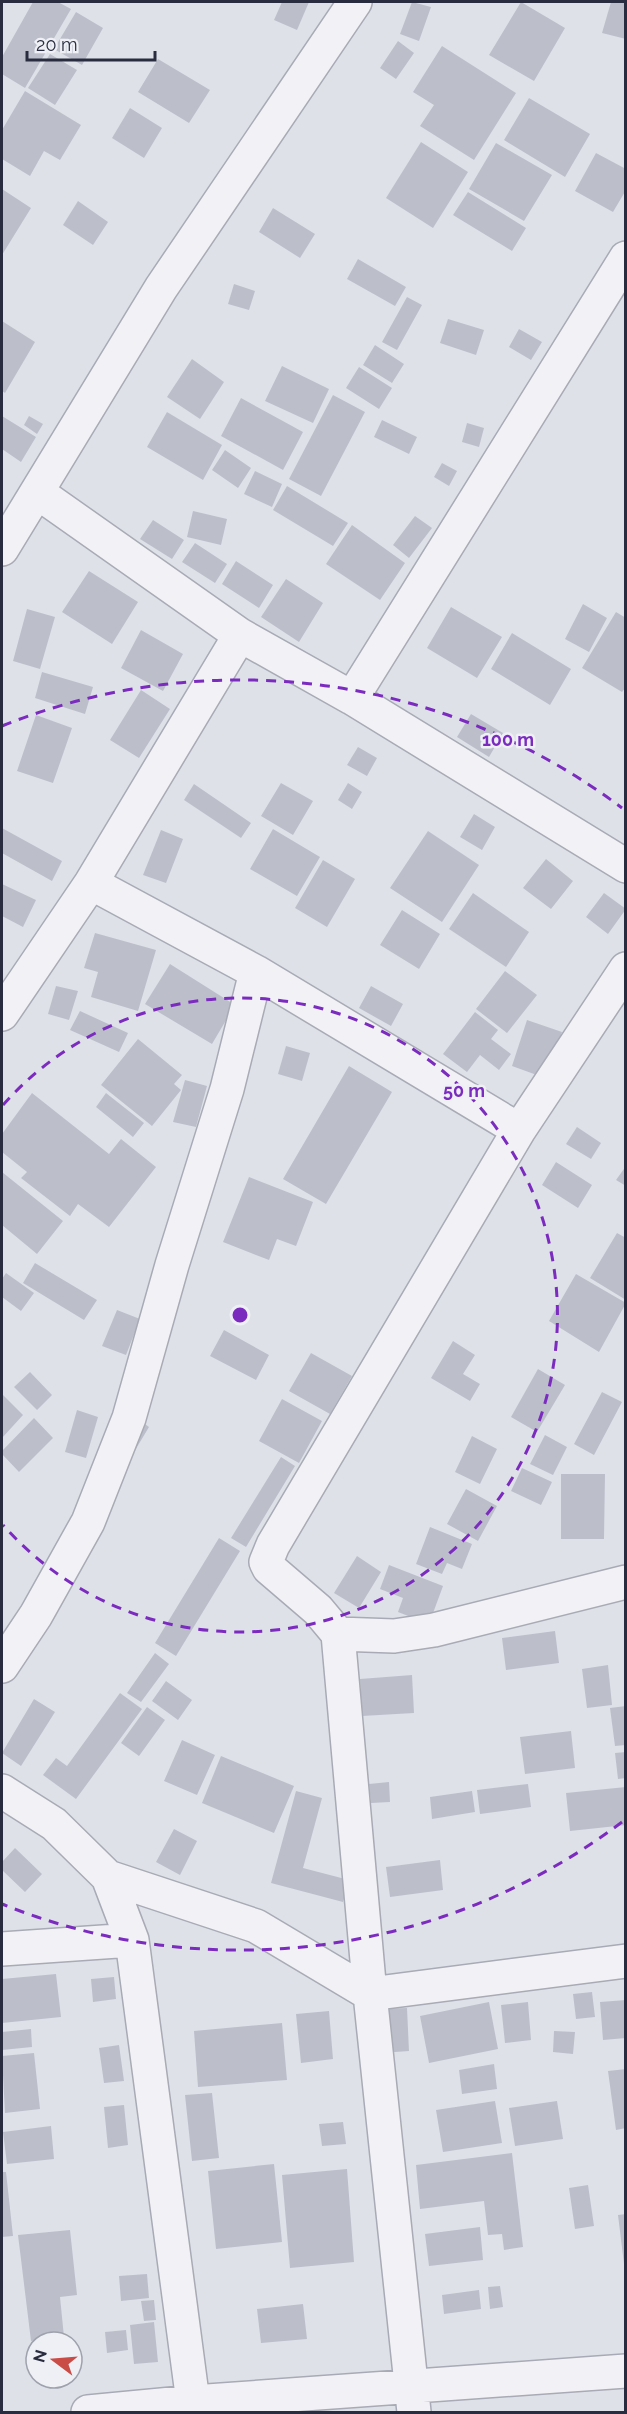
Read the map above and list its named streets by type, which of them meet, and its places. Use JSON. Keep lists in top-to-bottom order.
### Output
{
  "scale_bar": "20 m",
  "north": "left",
  "rings": ["100 m", "50 m"]
}
